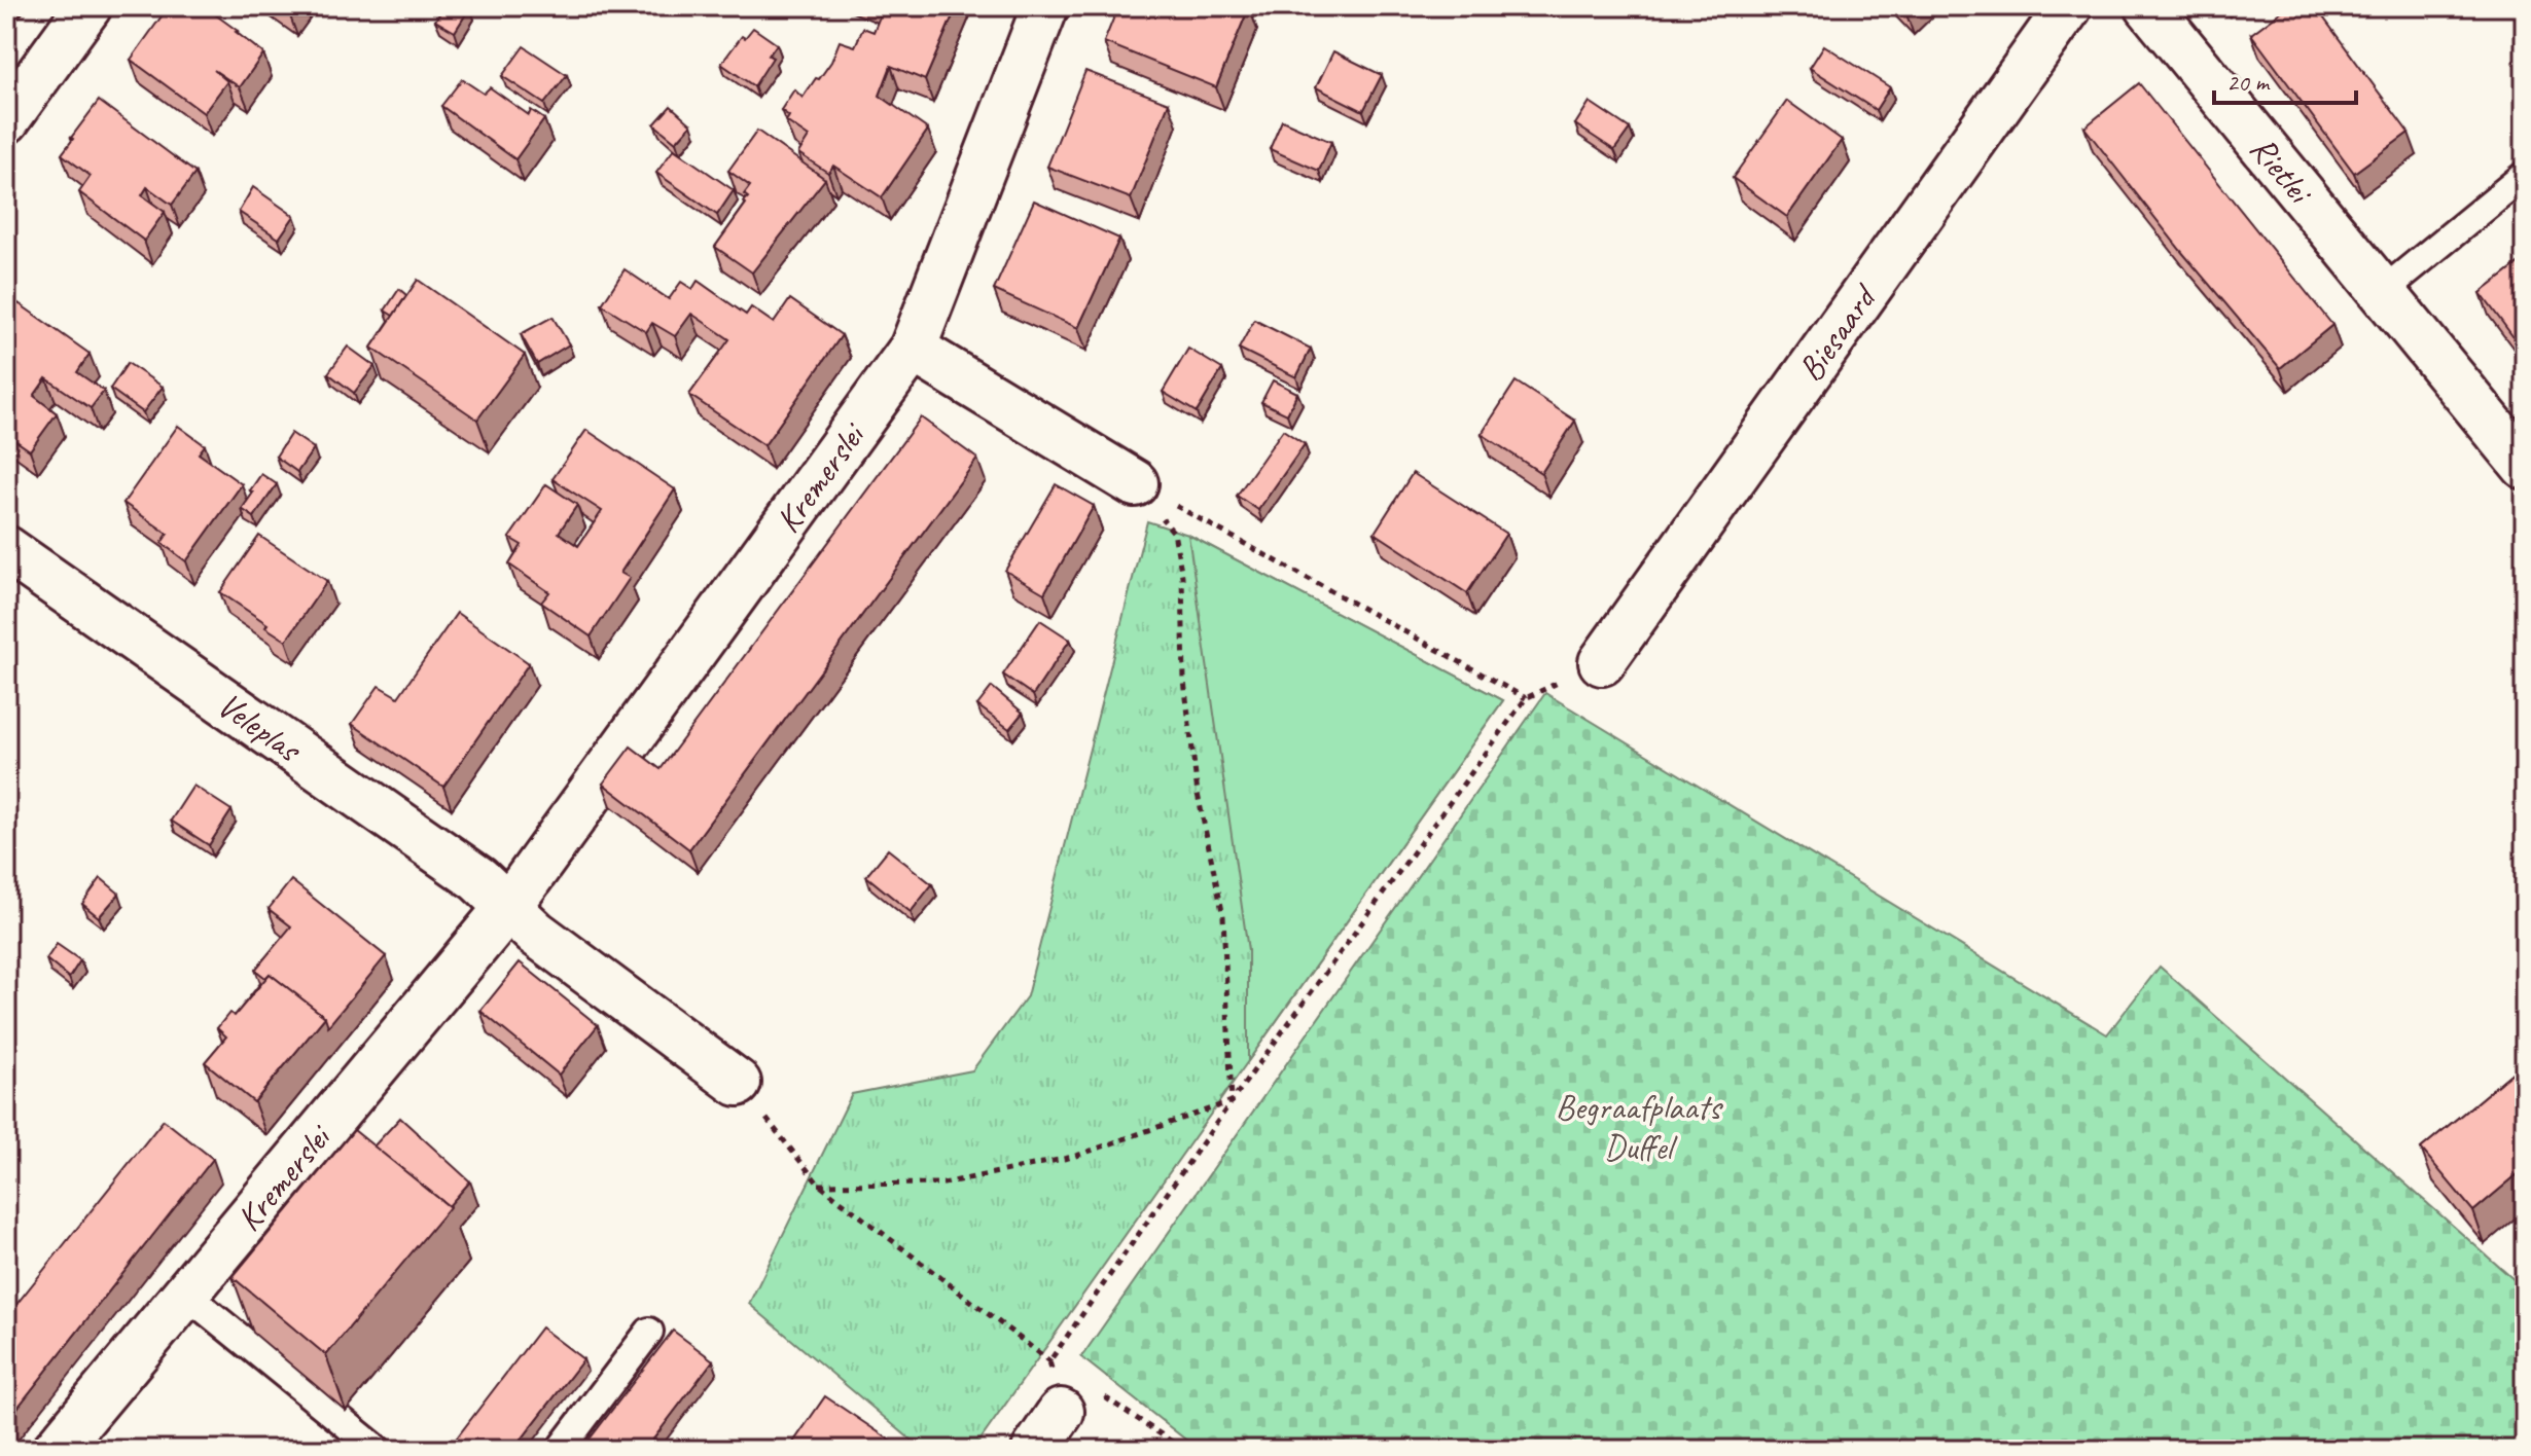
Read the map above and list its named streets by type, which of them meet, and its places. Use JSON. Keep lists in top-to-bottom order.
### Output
{
  "streets": {
    "street": [
      "Rietlei",
      "Biesaard",
      "Kremerslei",
      "Veleplas"
    ]
  },
  "crossings": [
    ["Kremerslei", "Veleplas"]
  ],
  "parks": ["Begraafplaats Duffel"],
  "scale_bar": "20 m"
}
